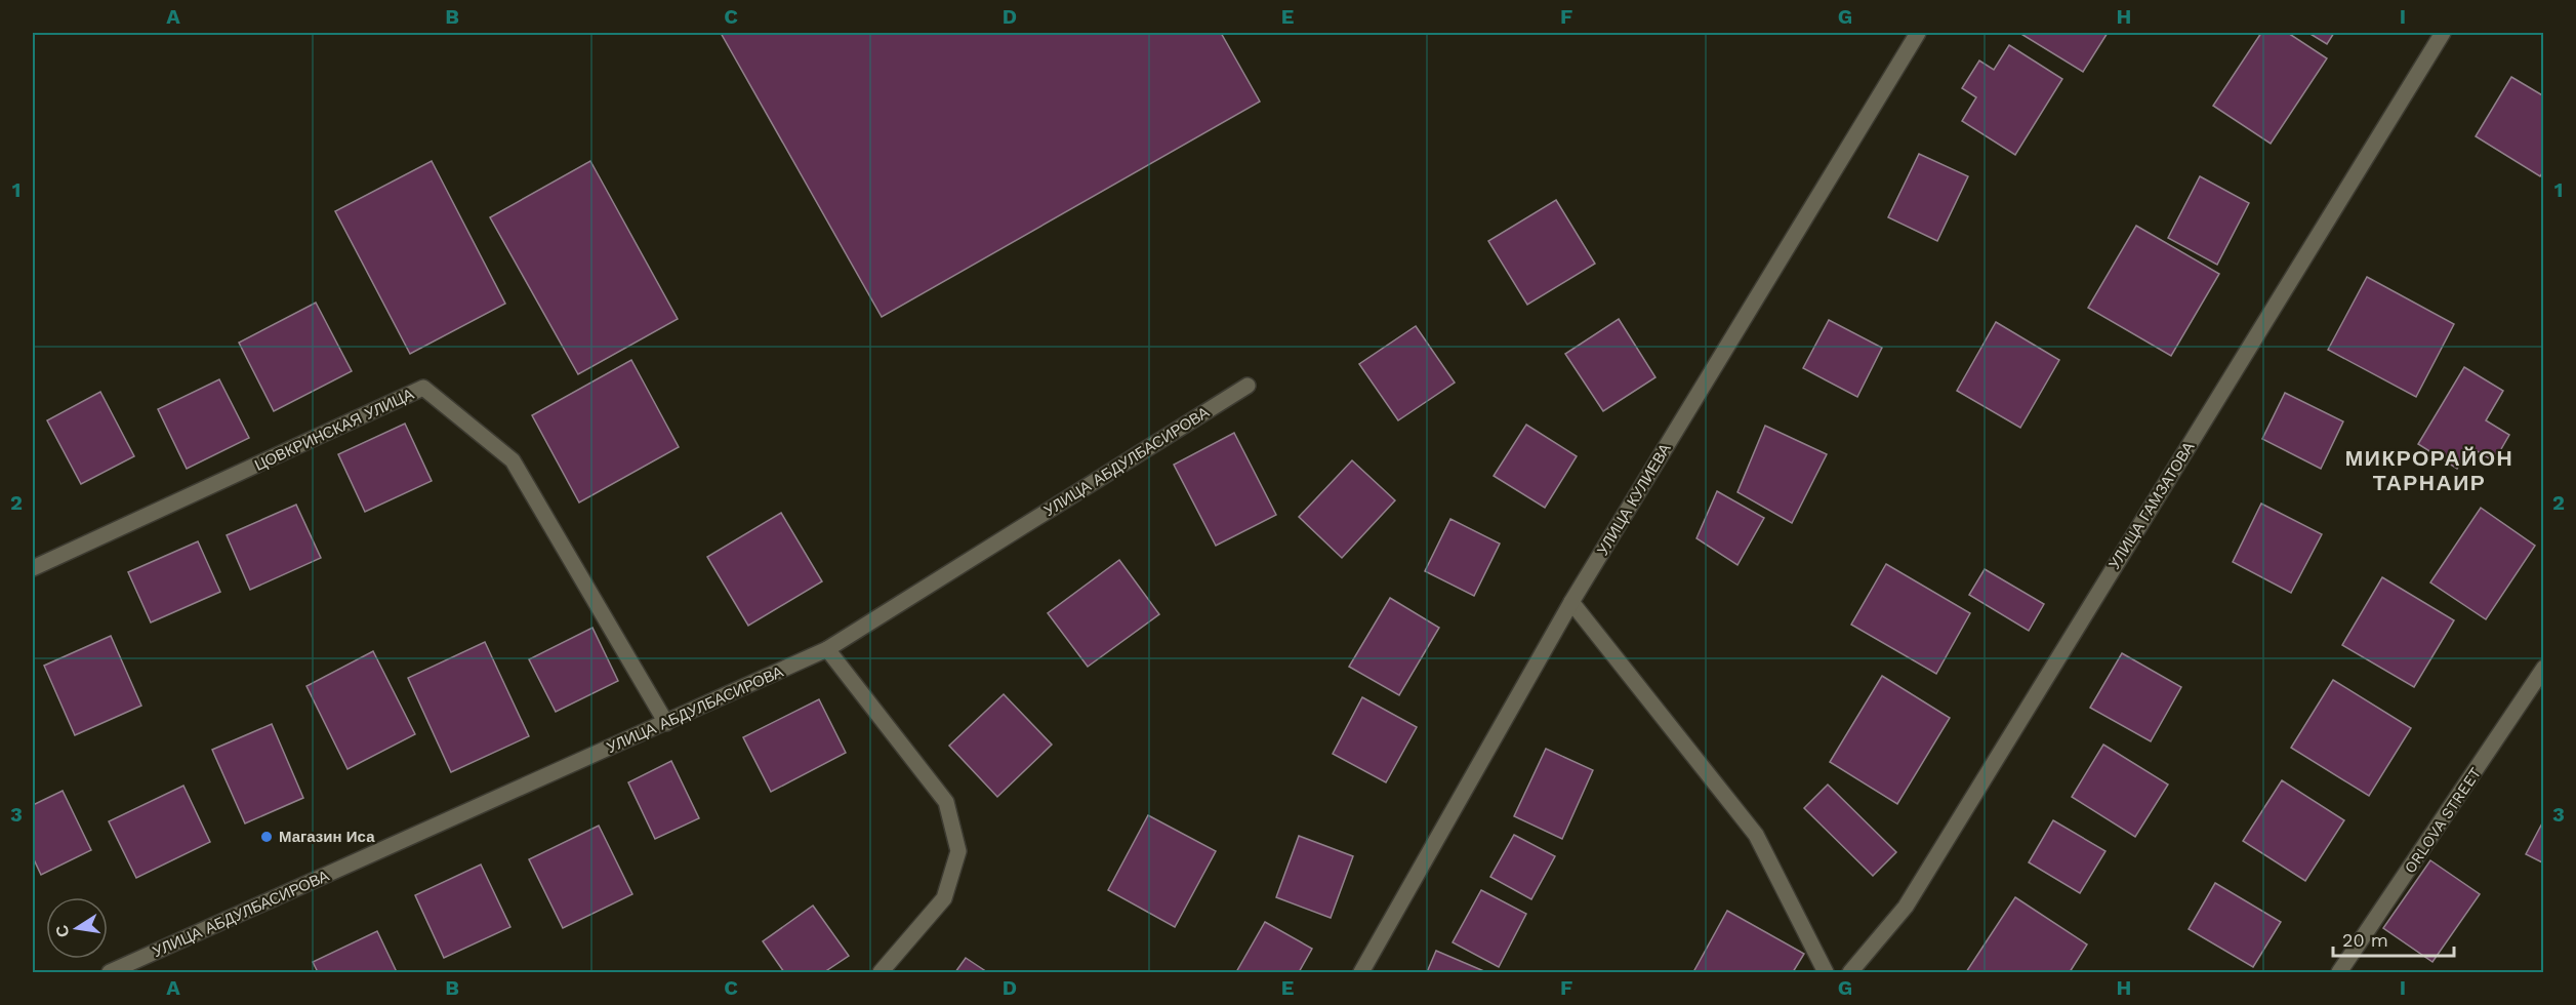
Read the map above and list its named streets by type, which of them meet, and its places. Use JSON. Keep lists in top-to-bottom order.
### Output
{
  "streets": {
    "street": [
      "ЦОВКРИНСКАЯ УЛИЦА",
      "УЛИЦА АБДУЛБАСИРОВА",
      "УЛИЦА КУЛИЕВА",
      "УЛИЦА ГАМЗАТОВА",
      "ORLOVA STREET"
    ]
  },
  "crossings": [
    ["ЦОВКРИНСКАЯ УЛИЦА", "УЛИЦА АБДУЛБАСИРОВА"]
  ],
  "districts": ["МИКРОРАЙОН ТАРНАИР"],
  "places": ["Магазин Иса"],
  "scale_bar": "20 m",
  "north": "left",
  "grid": {
    "columns": [
      "A",
      "B",
      "C",
      "D",
      "E",
      "F",
      "G",
      "H",
      "I"
    ],
    "rows": ["1", "2", "3"]
  }
}
